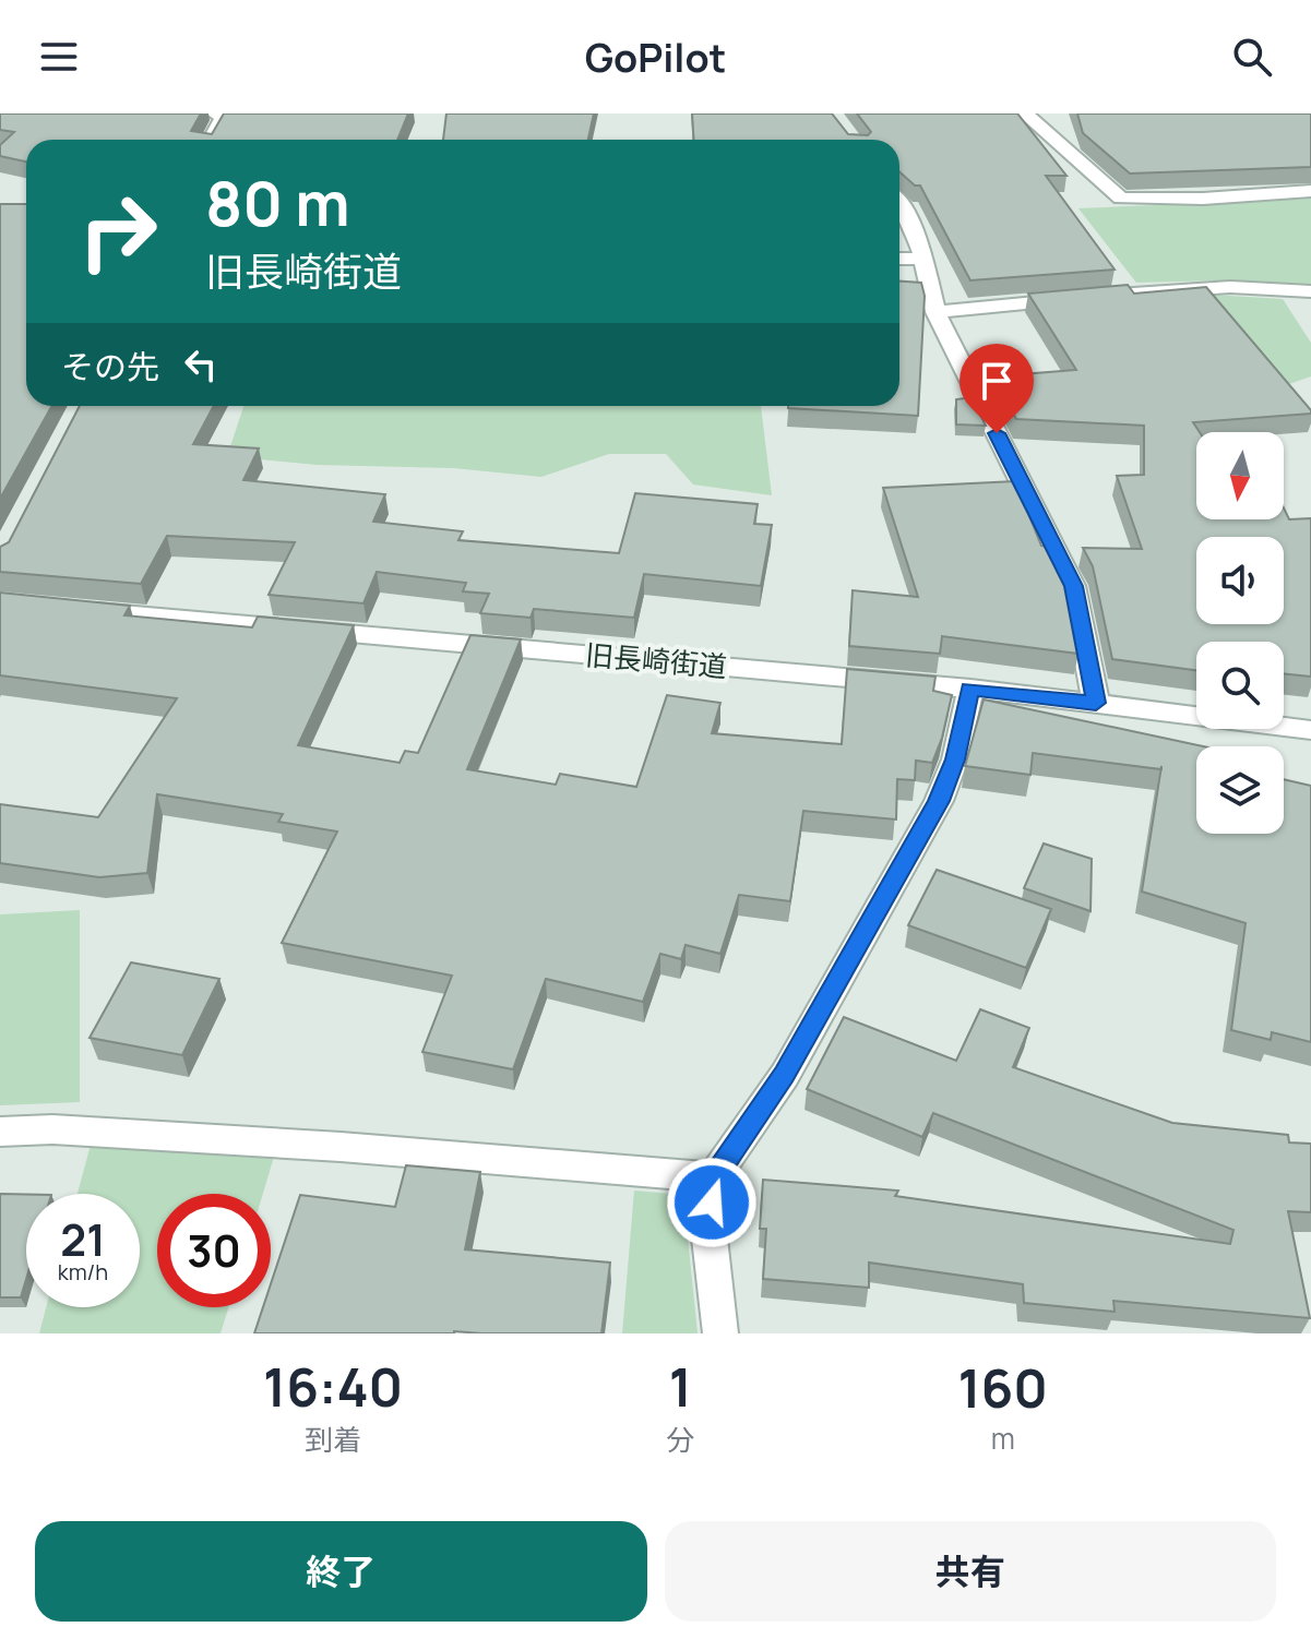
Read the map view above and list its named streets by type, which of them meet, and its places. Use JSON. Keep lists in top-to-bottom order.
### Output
{
  "streets": {
    "street": ["旧長崎街道"]
  },
  "north": "bottom",
  "page": {
    "header": "GoPilot",
    "turn": ["80 m", "旧長崎街道"],
    "then": "その先",
    "speed": "21 km/h",
    "limit": "30",
    "eta": [
      "16:40",
      "到着",
      "1",
      "分",
      "160",
      "m"
    ],
    "buttons": ["終了", "共有"]
  }
}
